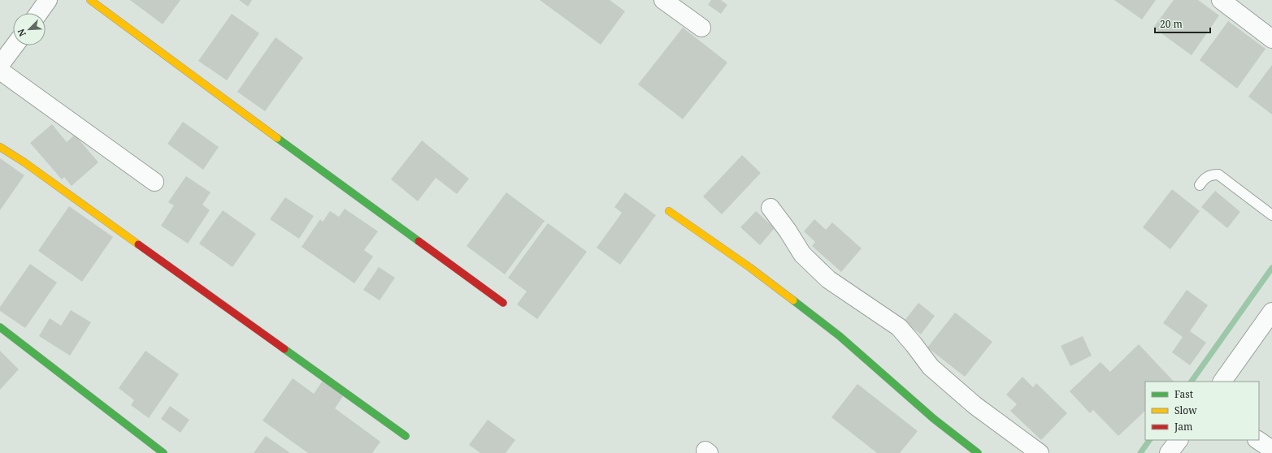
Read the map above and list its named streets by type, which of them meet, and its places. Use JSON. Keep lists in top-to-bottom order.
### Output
{
  "legend": ["Fast", "Slow", "Jam"],
  "scale_bar": "20 m",
  "north": "bottom left"
}
